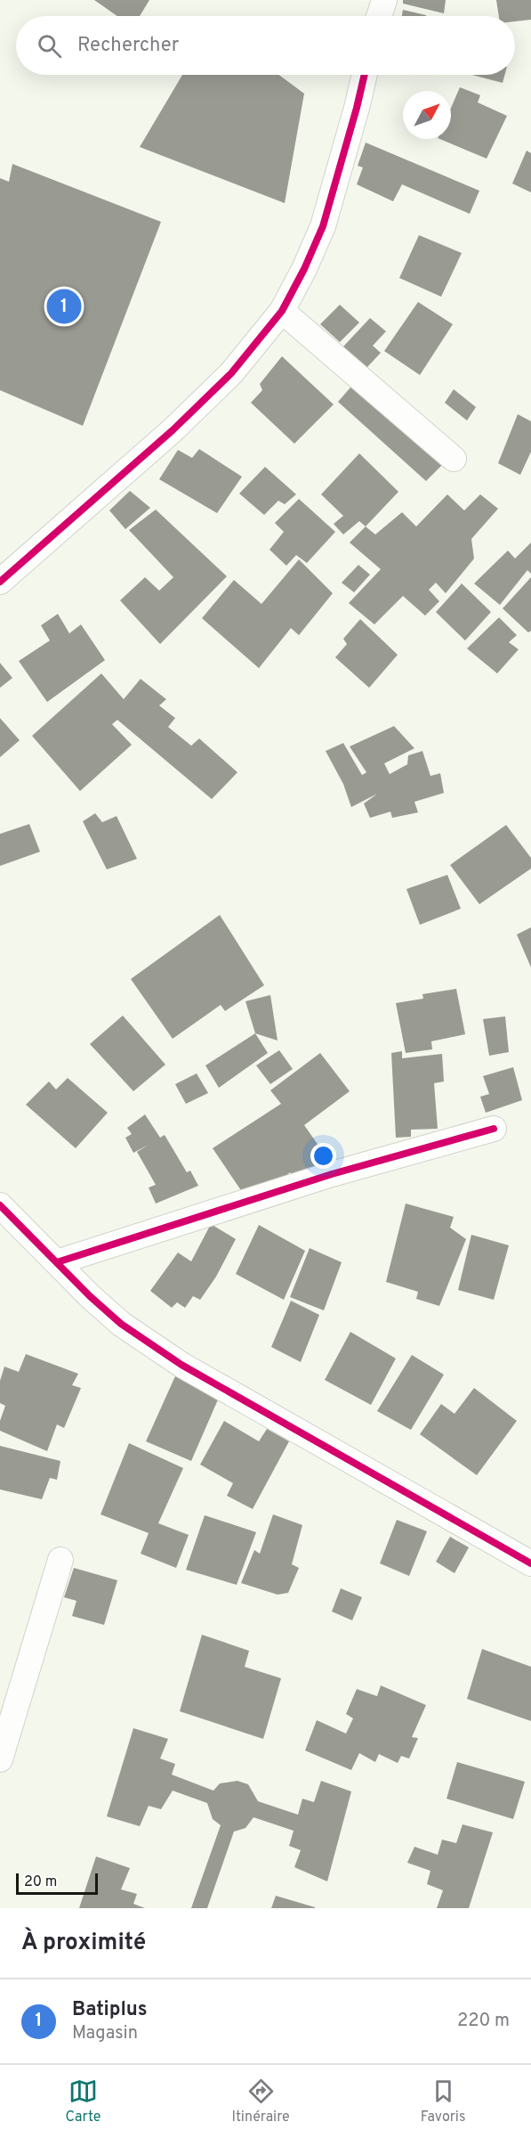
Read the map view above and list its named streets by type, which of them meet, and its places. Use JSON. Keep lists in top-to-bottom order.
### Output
{
  "scale_bar": "20 m",
  "north": "top right",
  "page": {
    "search": "Rechercher",
    "pins": "1",
    "scale": "20 m",
    "heading": "À proximité",
    "list": [
      {
        "mark": "1",
        "name": "Batiplus",
        "note": "Magasin",
        "value": "220 m"
      }
    ],
    "nav": ["Carte", "Itinéraire", "Favoris"]
  }
}
